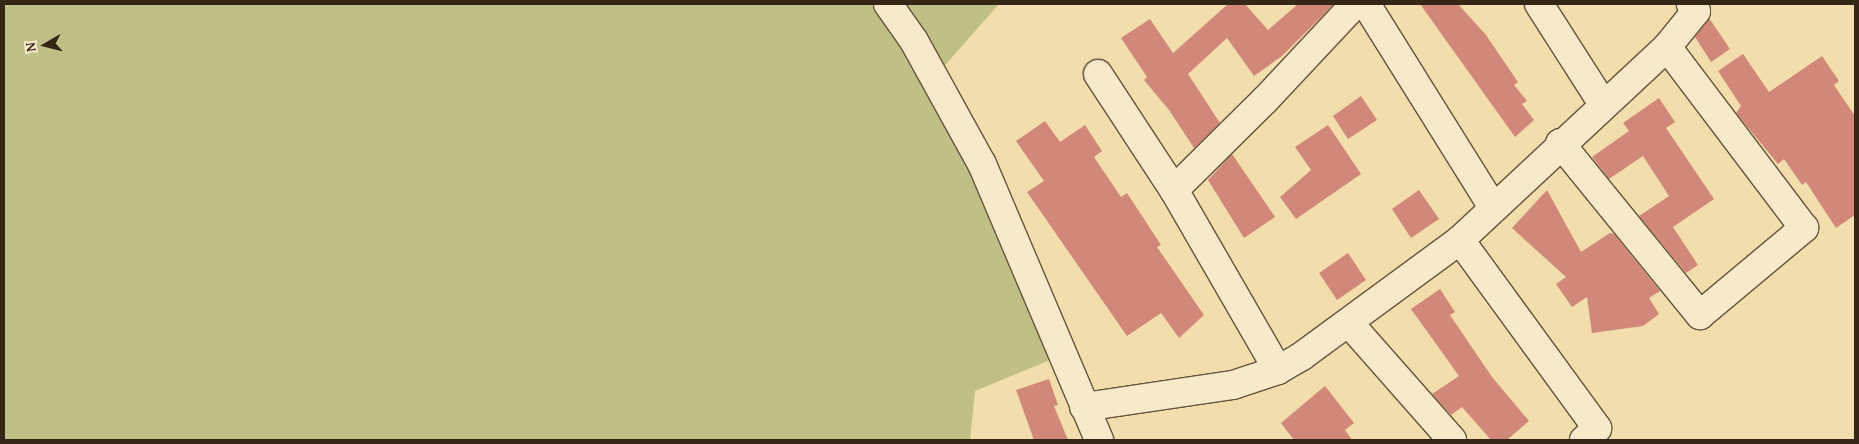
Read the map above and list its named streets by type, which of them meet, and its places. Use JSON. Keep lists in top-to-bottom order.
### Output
{
  "north": "left"
}
